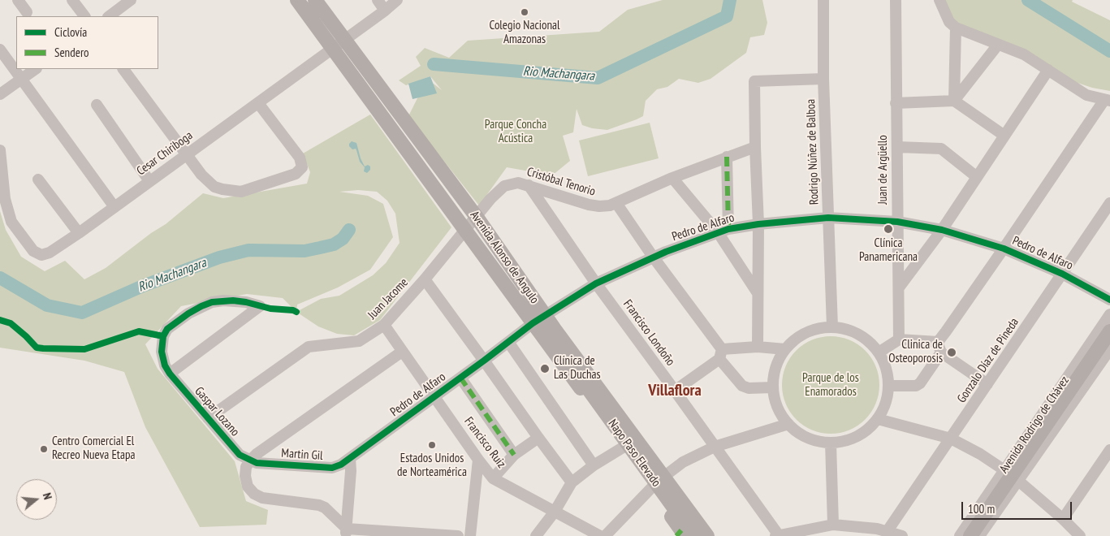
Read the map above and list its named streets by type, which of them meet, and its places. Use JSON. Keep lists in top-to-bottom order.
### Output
{
  "streets": {
    "main road": ["Avenida Alonso de Angulo", "Avenida Rodrigo de Chávez", "Napo Paso Elevado"],
    "street": [
      "Rodrigo Núñez de Balboa",
      "Cesar Chiriboga",
      "Juan de Argüello",
      "Cristóbal Tenorio",
      "Pedro de Alfaro",
      "Juan Jacome",
      "Francisco Londoño",
      "Gonzalo Díaz de Pineda",
      "Gaspar Lozano",
      "Francisco Ruiz",
      "Martin Gil"
    ]
  },
  "crossings": [
    ["Rodrigo Núñez de Balboa", "Pedro de Alfaro"],
    ["Cesar Chiriboga", "Avenida Alonso de Angulo"],
    ["Juan de Argüello", "Pedro de Alfaro"],
    ["Cristóbal Tenorio", "Avenida Alonso de Angulo"],
    ["Cristóbal Tenorio", "Juan Jacome"],
    ["Cristóbal Tenorio", "Francisco Londoño"],
    ["Pedro de Alfaro", "Avenida Alonso de Angulo"],
    ["Pedro de Alfaro", "Francisco Londoño"],
    ["Pedro de Alfaro", "Gonzalo Díaz de Pineda"],
    ["Pedro de Alfaro", "Francisco Ruiz"],
    ["Pedro de Alfaro", "Martin Gil"],
    ["Avenida Alonso de Angulo", "Juan Jacome"],
    ["Avenida Alonso de Angulo", "Napo Paso Elevado"],
    ["Juan Jacome", "Gaspar Lozano"],
    ["Juan Jacome", "Francisco Ruiz"],
    ["Gaspar Lozano", "Martin Gil"]
  ],
  "districts": ["Villaflora"],
  "water": ["Rio Machangara"],
  "parks": ["Parque Concha Acústica", "Parque de los Enamorados"],
  "places": [
    "Colegio Nacional Amazonas",
    "Clínica Panamericana",
    "Clinica de Osteoporosis",
    "Clínica de Las Duchas",
    "Estados Unidos de Norteamérica",
    "Centro Comercial El Recreo Nueva Etapa"
  ],
  "legend": ["Ciclovía", "Sendero"],
  "scale_bar": "100 m",
  "north": "right"
}
